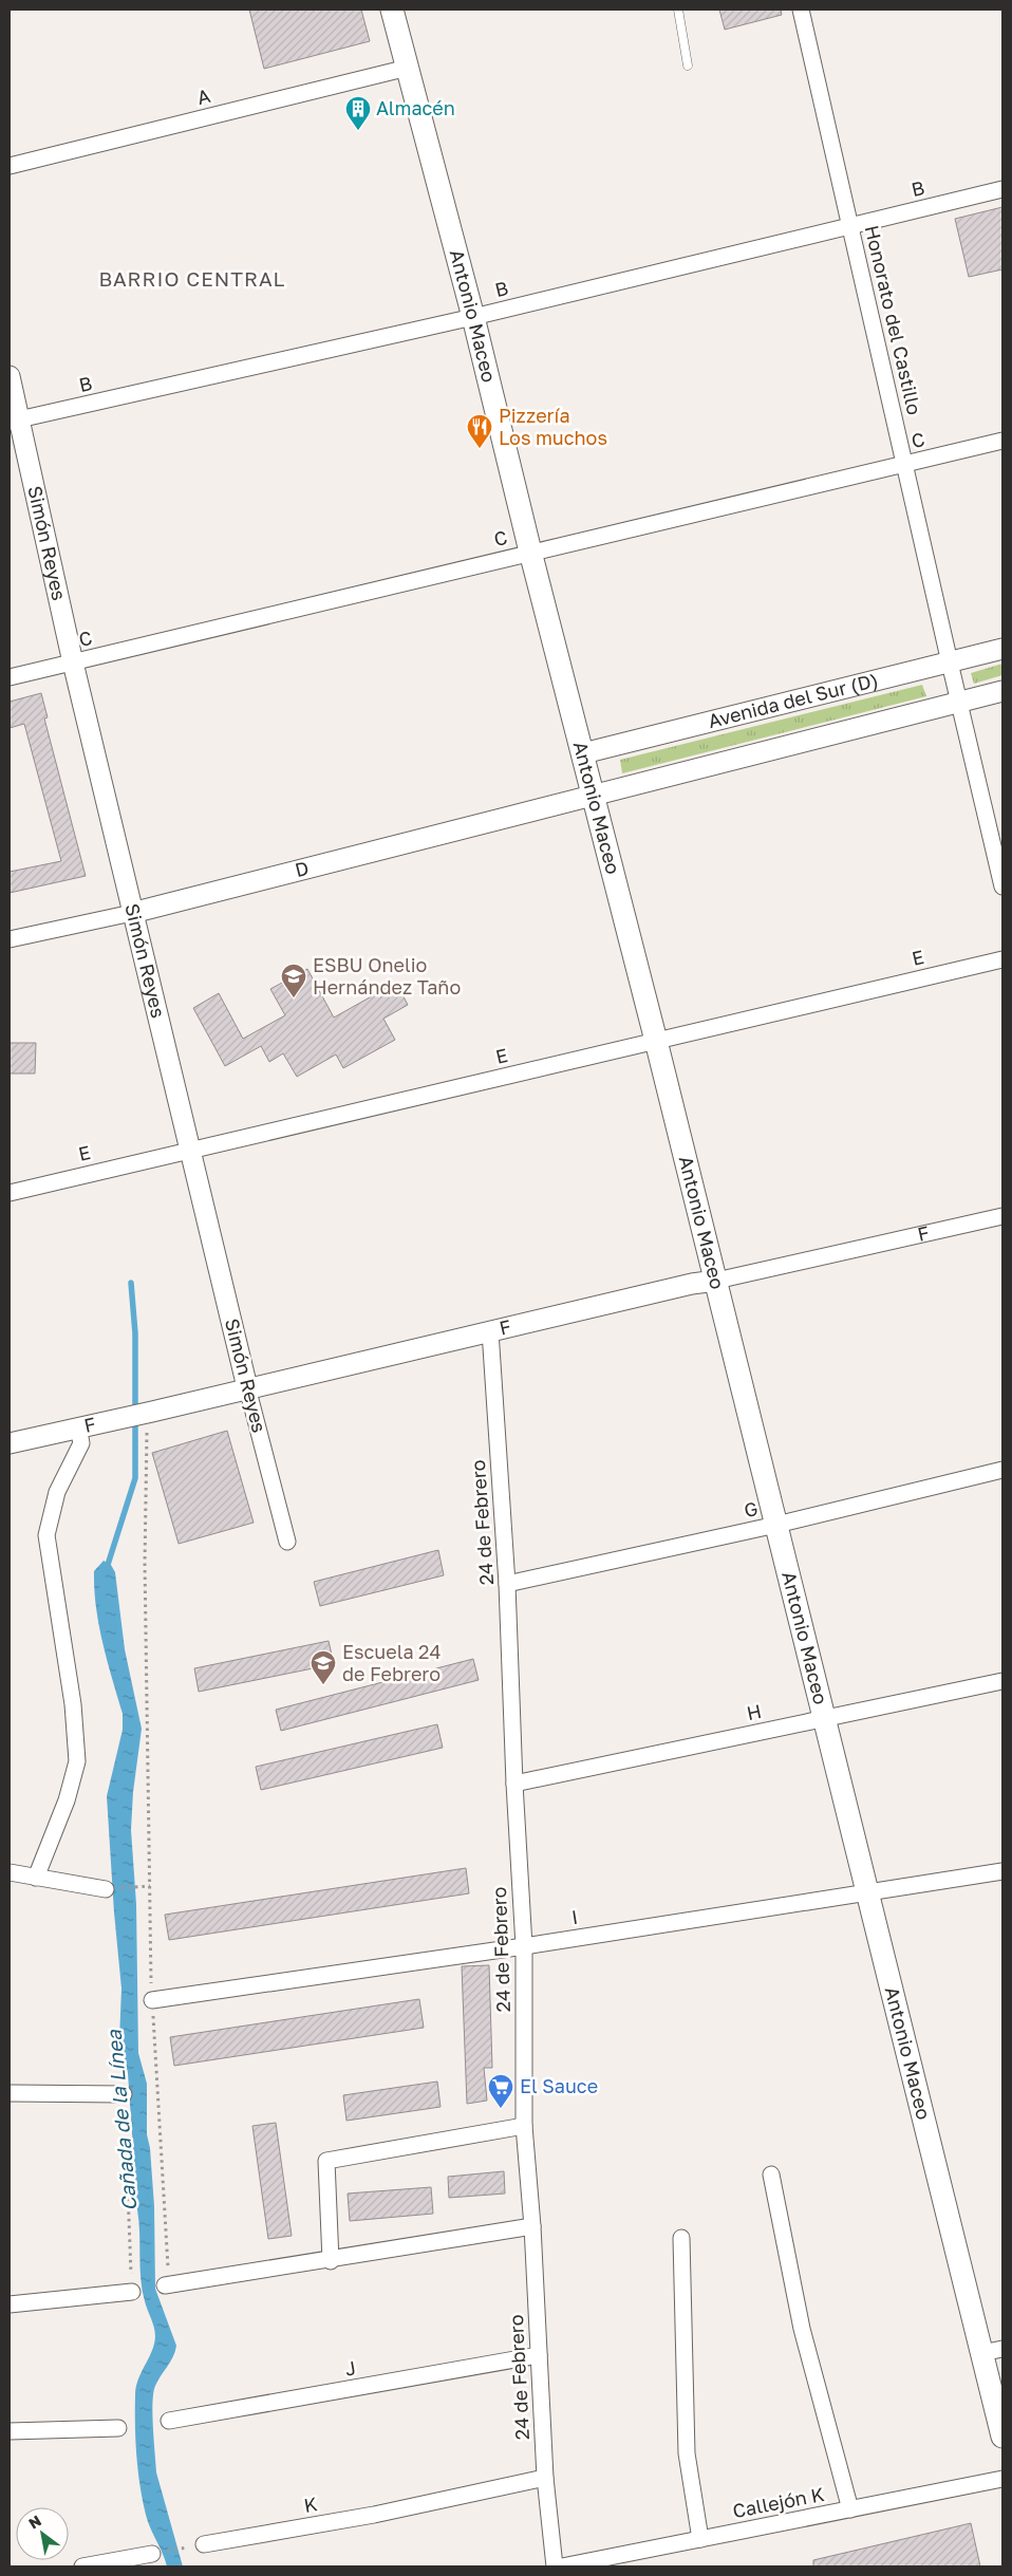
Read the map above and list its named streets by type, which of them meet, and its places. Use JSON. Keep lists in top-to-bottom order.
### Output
{
  "streets": {
    "main road": ["Antonio Maceo"],
    "street": [
      "A",
      "B",
      "Honorato del Castillo",
      "C",
      "Simón Reyes",
      "Avenida del Sur (D)",
      "D",
      "E",
      "F",
      "G",
      "24 de Febrero",
      "H",
      "I",
      "J",
      "Callejón K",
      "K"
    ]
  },
  "crossings": [
    ["A", "Antonio Maceo"],
    ["B", "Antonio Maceo"],
    ["B", "Honorato del Castillo"],
    ["B", "Simón Reyes"],
    ["Antonio Maceo", "C"],
    ["Antonio Maceo", "Avenida del Sur (D)"],
    ["Antonio Maceo", "D"],
    ["Antonio Maceo", "E"],
    ["Antonio Maceo", "F"],
    ["Antonio Maceo", "G"],
    ["Antonio Maceo", "H"],
    ["Antonio Maceo", "I"],
    ["Honorato del Castillo", "C"],
    ["Honorato del Castillo", "Avenida del Sur (D)"],
    ["C", "Simón Reyes"],
    ["Simón Reyes", "D"],
    ["Simón Reyes", "E"],
    ["Simón Reyes", "F"],
    ["F", "24 de Febrero"],
    ["G", "24 de Febrero"],
    ["24 de Febrero", "H"],
    ["24 de Febrero", "I"],
    ["24 de Febrero", "J"],
    ["24 de Febrero", "K"]
  ],
  "districts": ["BARRIO CENTRAL"],
  "water": ["Cañada de la Línea"],
  "places": {
    "building": ["Almacén"],
    "restaurant": ["Pizzería Los muchos"],
    "school or university": ["ESBU Onelio Hernández Taño", "Escuela 24 de Febrero"],
    "supermarket": ["El Sauce"]
  },
  "north": "top left"
}
